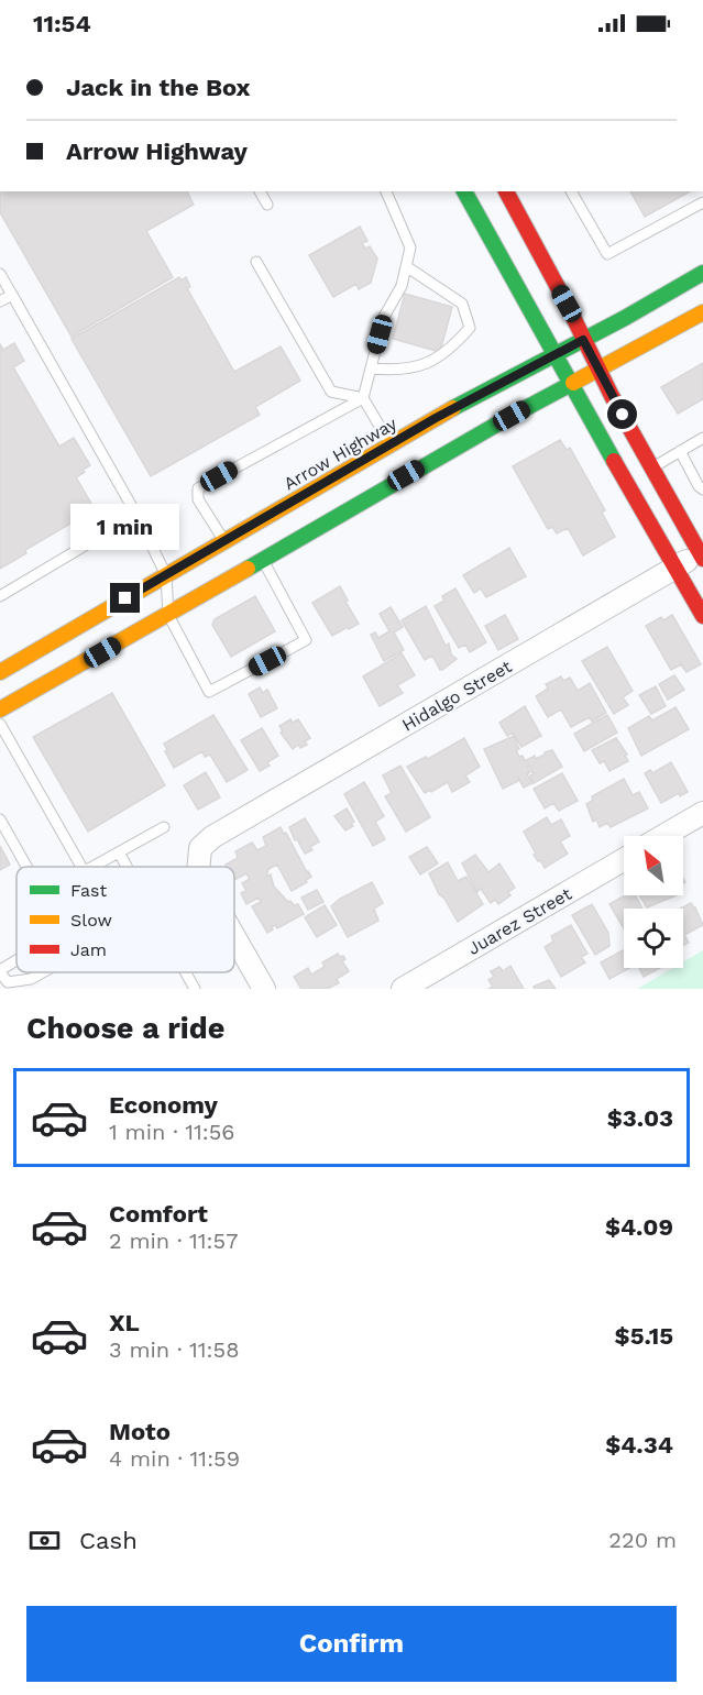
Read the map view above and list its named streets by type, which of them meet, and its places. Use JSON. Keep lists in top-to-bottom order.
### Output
{
  "streets": {
    "main road": ["Arrow Highway"],
    "street": ["Hidalgo Street", "Juarez Street"]
  },
  "legend": ["Fast", "Slow", "Jam"],
  "north": "top left",
  "page": {
    "status": "11:54",
    "banner": ["Jack in the Box", "Arrow Highway"],
    "bubble": "1 min",
    "heading": "Choose a ride",
    "list": [
      {
        "name": "Economy",
        "note": "1 min · 11:56",
        "value": "$3.03"
      },
      {
        "name": "Comfort",
        "note": "2 min · 11:57",
        "value": "$4.09"
      },
      {
        "name": "XL",
        "note": "3 min · 11:58",
        "value": "$5.15"
      },
      {
        "name": "Moto",
        "note": "4 min · 11:59",
        "value": "$4.34"
      }
    ],
    "pay": ["Cash", "220 m"],
    "buttons": "Confirm"
  }
}
